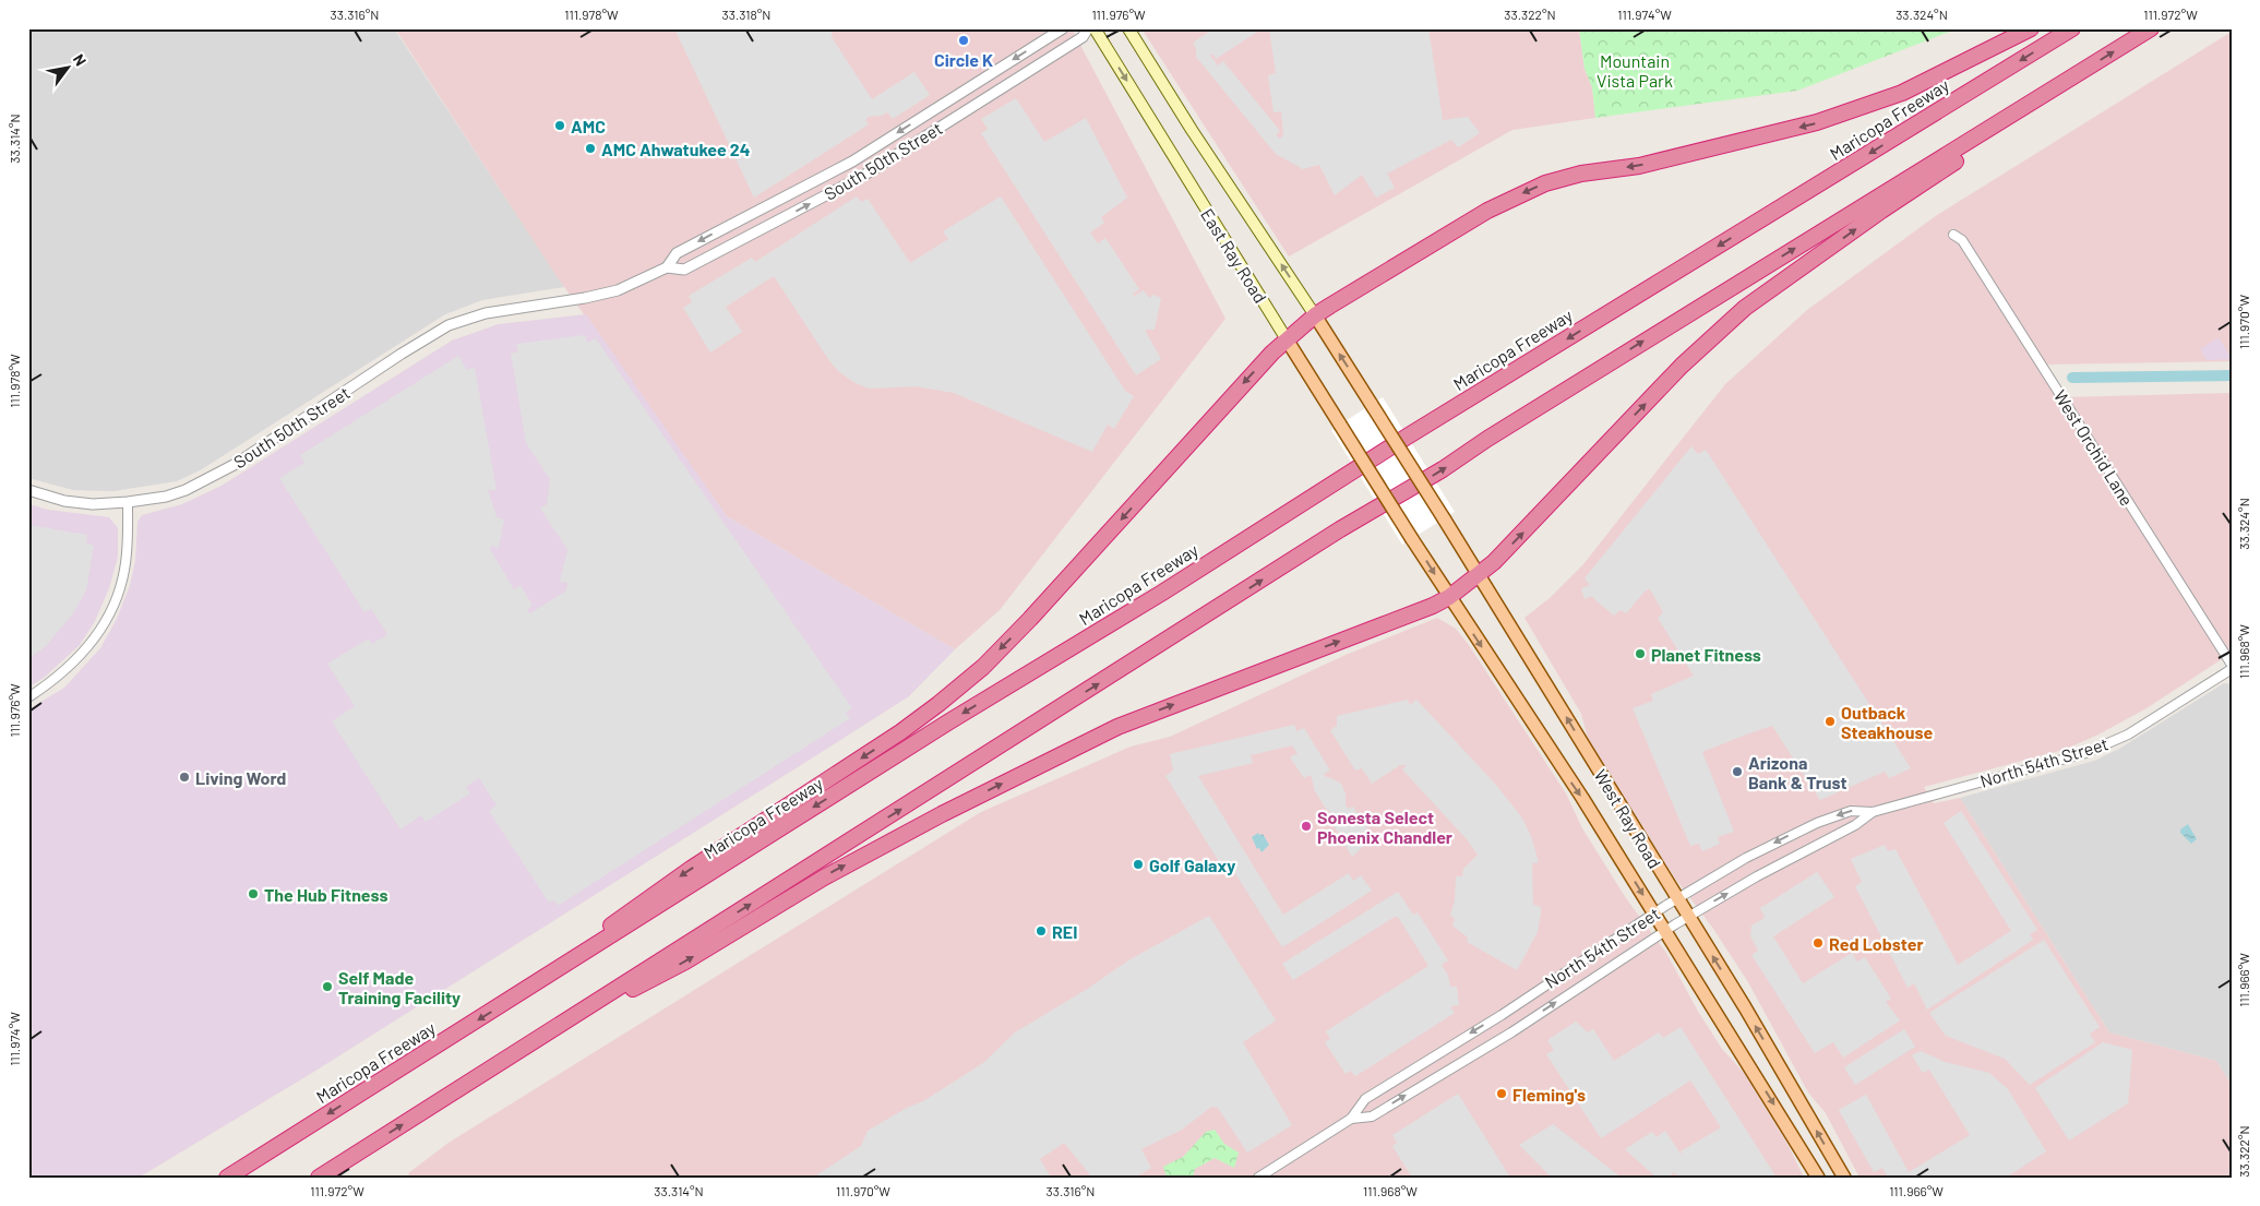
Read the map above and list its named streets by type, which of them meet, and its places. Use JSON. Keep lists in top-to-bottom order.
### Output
{
  "streets": {
    "highway": ["Maricopa Freeway"],
    "main road": ["East Ray Road", "West Ray Road"],
    "street": ["South 50th Street", "West Orchid Lane", "North 54th Street"]
  },
  "crossings": [
    ["East Ray Road", "West Ray Road"],
    ["North 54th Street", "West Ray Road"]
  ],
  "parks": ["Mountain Vista Park"],
  "places": [
    "Circle K",
    "AMC",
    "AMC Ahwatukee 24",
    "Planet Fitness",
    "Outback Steakhouse",
    "Arizona Bank & Trust",
    "Living Word",
    "Sonesta Select Phoenix Chandler",
    "Golf Galaxy",
    "The Hub Fitness",
    "REI",
    "Red Lobster",
    "Self Made Training Facility",
    "Fleming's"
  ],
  "north": "top right",
  "coordinates": [
    "33.316°N",
    "111.978°W",
    "33.318°N",
    "111.976°W",
    "33.322°N",
    "111.974°W",
    "33.324°N",
    "111.972°W",
    "33.314°N",
    "111.970°W",
    "111.968°W",
    "111.966°W"
  ]
}
